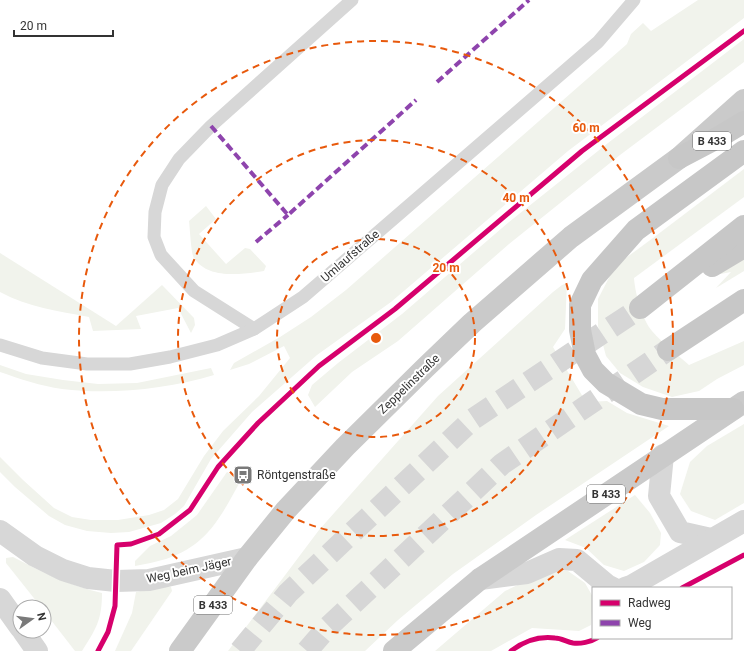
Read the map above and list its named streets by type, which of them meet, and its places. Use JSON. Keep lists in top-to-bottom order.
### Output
{
  "streets": {
    "highway": ["B 433"],
    "main road": ["Zeppelinstraße"],
    "street": ["Weg beim Jäger"],
    "lane": ["Umlaufstraße"]
  },
  "crossings": [
    ["B 433", "Zeppelinstraße"],
    ["Zeppelinstraße", "Weg beim Jäger"]
  ],
  "places": {
    "bus stop": ["Röntgenstraße"]
  },
  "legend": ["Radweg", "Weg"],
  "scale_bar": "20 m",
  "north": "right",
  "rings": ["60 m", "40 m", "20 m"]
}
